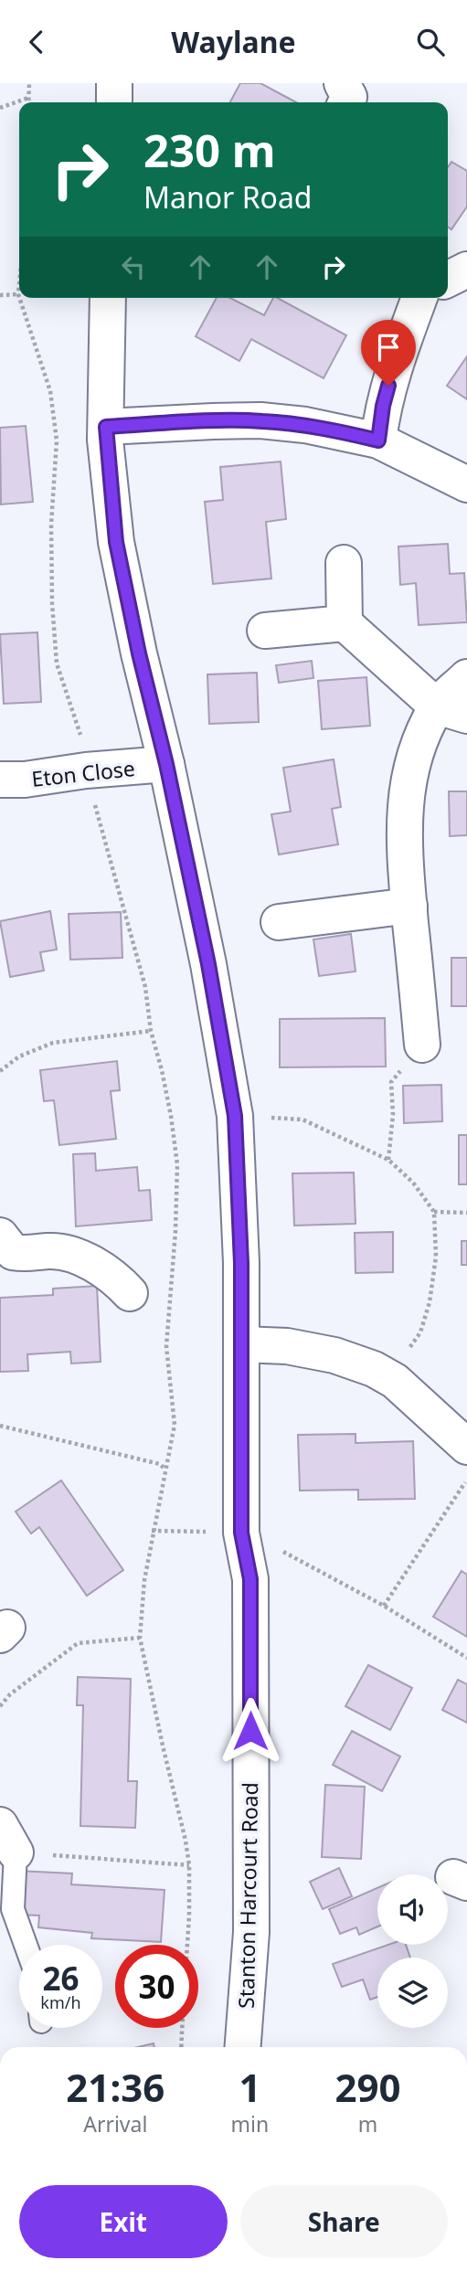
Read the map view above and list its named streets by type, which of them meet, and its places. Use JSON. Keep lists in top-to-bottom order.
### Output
{
  "streets": {
    "street": ["Eton Close", "Stanton Harcourt Road"]
  },
  "crossings": [
    ["Eton Close", "Stanton Harcourt Road"]
  ],
  "page": {
    "header": "Waylane",
    "turn": ["230 m", "Manor Road"],
    "speed": "26 km/h",
    "limit": "30",
    "eta": [
      "21:36",
      "Arrival",
      "1",
      "min",
      "290",
      "m"
    ],
    "buttons": ["Exit", "Share"]
  }
}
